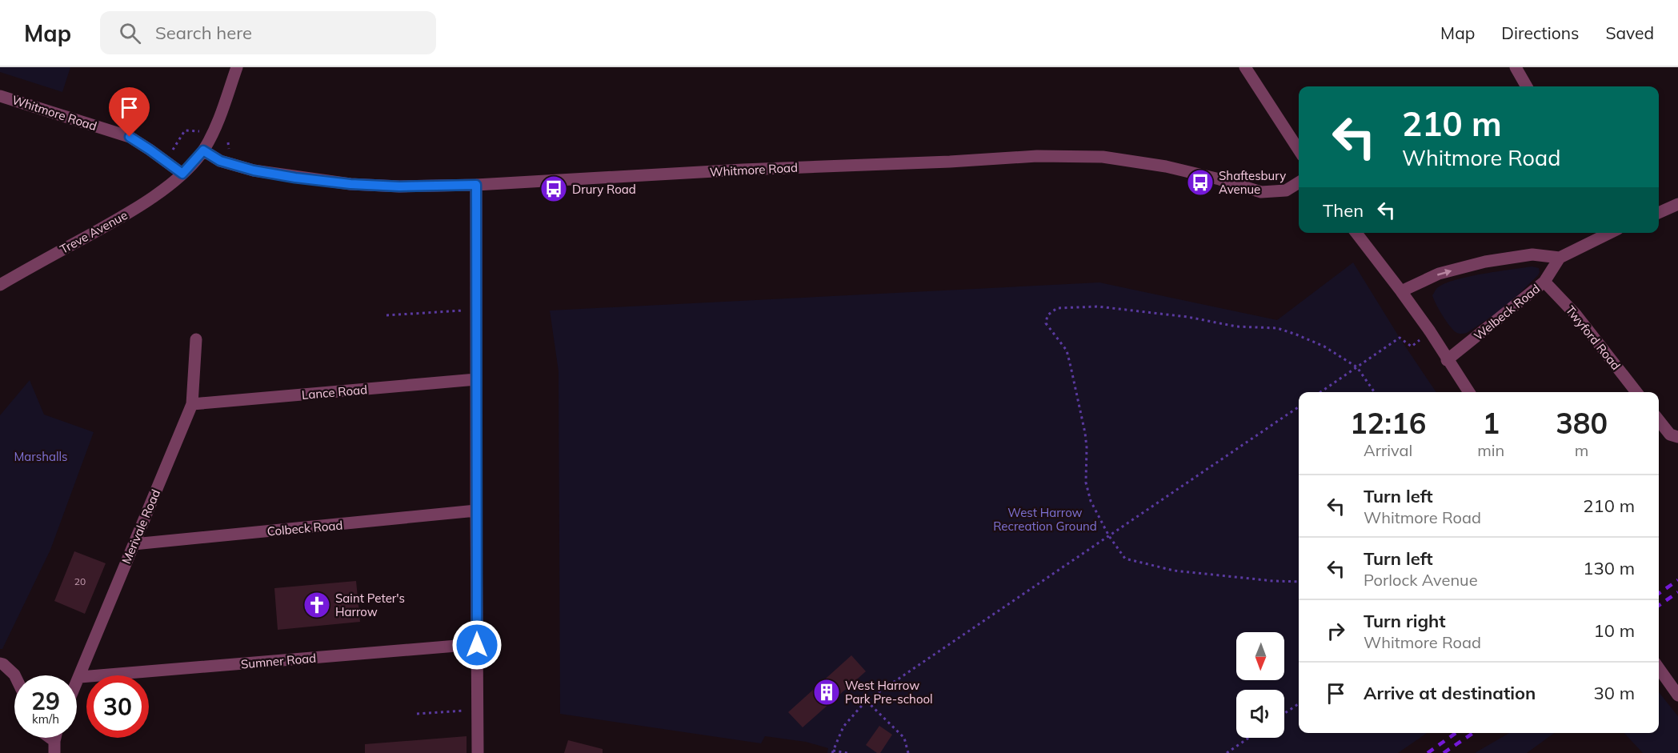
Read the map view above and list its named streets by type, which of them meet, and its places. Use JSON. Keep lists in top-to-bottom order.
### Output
{
  "streets": {
    "street": [
      "Whitmore Road",
      "Treve Avenue",
      "Welbeck Road",
      "Twyford Road",
      "Lance Road",
      "Merivale Road",
      "Colbeck Road",
      "Sumner Road"
    ]
  },
  "crossings": [
    ["Whitmore Road", "Treve Avenue"],
    ["Welbeck Road", "Twyford Road"],
    ["Lance Road", "Merivale Road"],
    ["Merivale Road", "Colbeck Road"],
    ["Merivale Road", "Sumner Road"]
  ],
  "parks": ["Marshalls", "West Harrow Recreation Ground"],
  "places": {
    "bus stop": ["Shaftesbury Avenue", "Drury Road"],
    "church": ["Saint Peter's Harrow"],
    "building": ["West Harrow Park Pre-school"]
  },
  "house_numbers": ["20"],
  "north": "bottom",
  "page": {
    "header": "Map",
    "search": "Search here",
    "nav": ["Map", "Directions", "Saved"],
    "turn": ["210 m", "Whitmore Road"],
    "then": "Then",
    "eta": [
      "12:16",
      "Arrival",
      "1",
      "min",
      "380",
      "m"
    ],
    "list": [
      {
        "name": "Turn left",
        "note": "Whitmore Road",
        "value": "210 m"
      },
      {
        "name": "Turn left",
        "note": "Porlock Avenue",
        "value": "130 m"
      },
      {
        "name": "Turn right",
        "note": "Whitmore Road",
        "value": "10 m"
      },
      {
        "name": "Arrive at destination",
        "value": "30 m"
      }
    ],
    "speed": "29 km/h",
    "limit": "30"
  }
}
